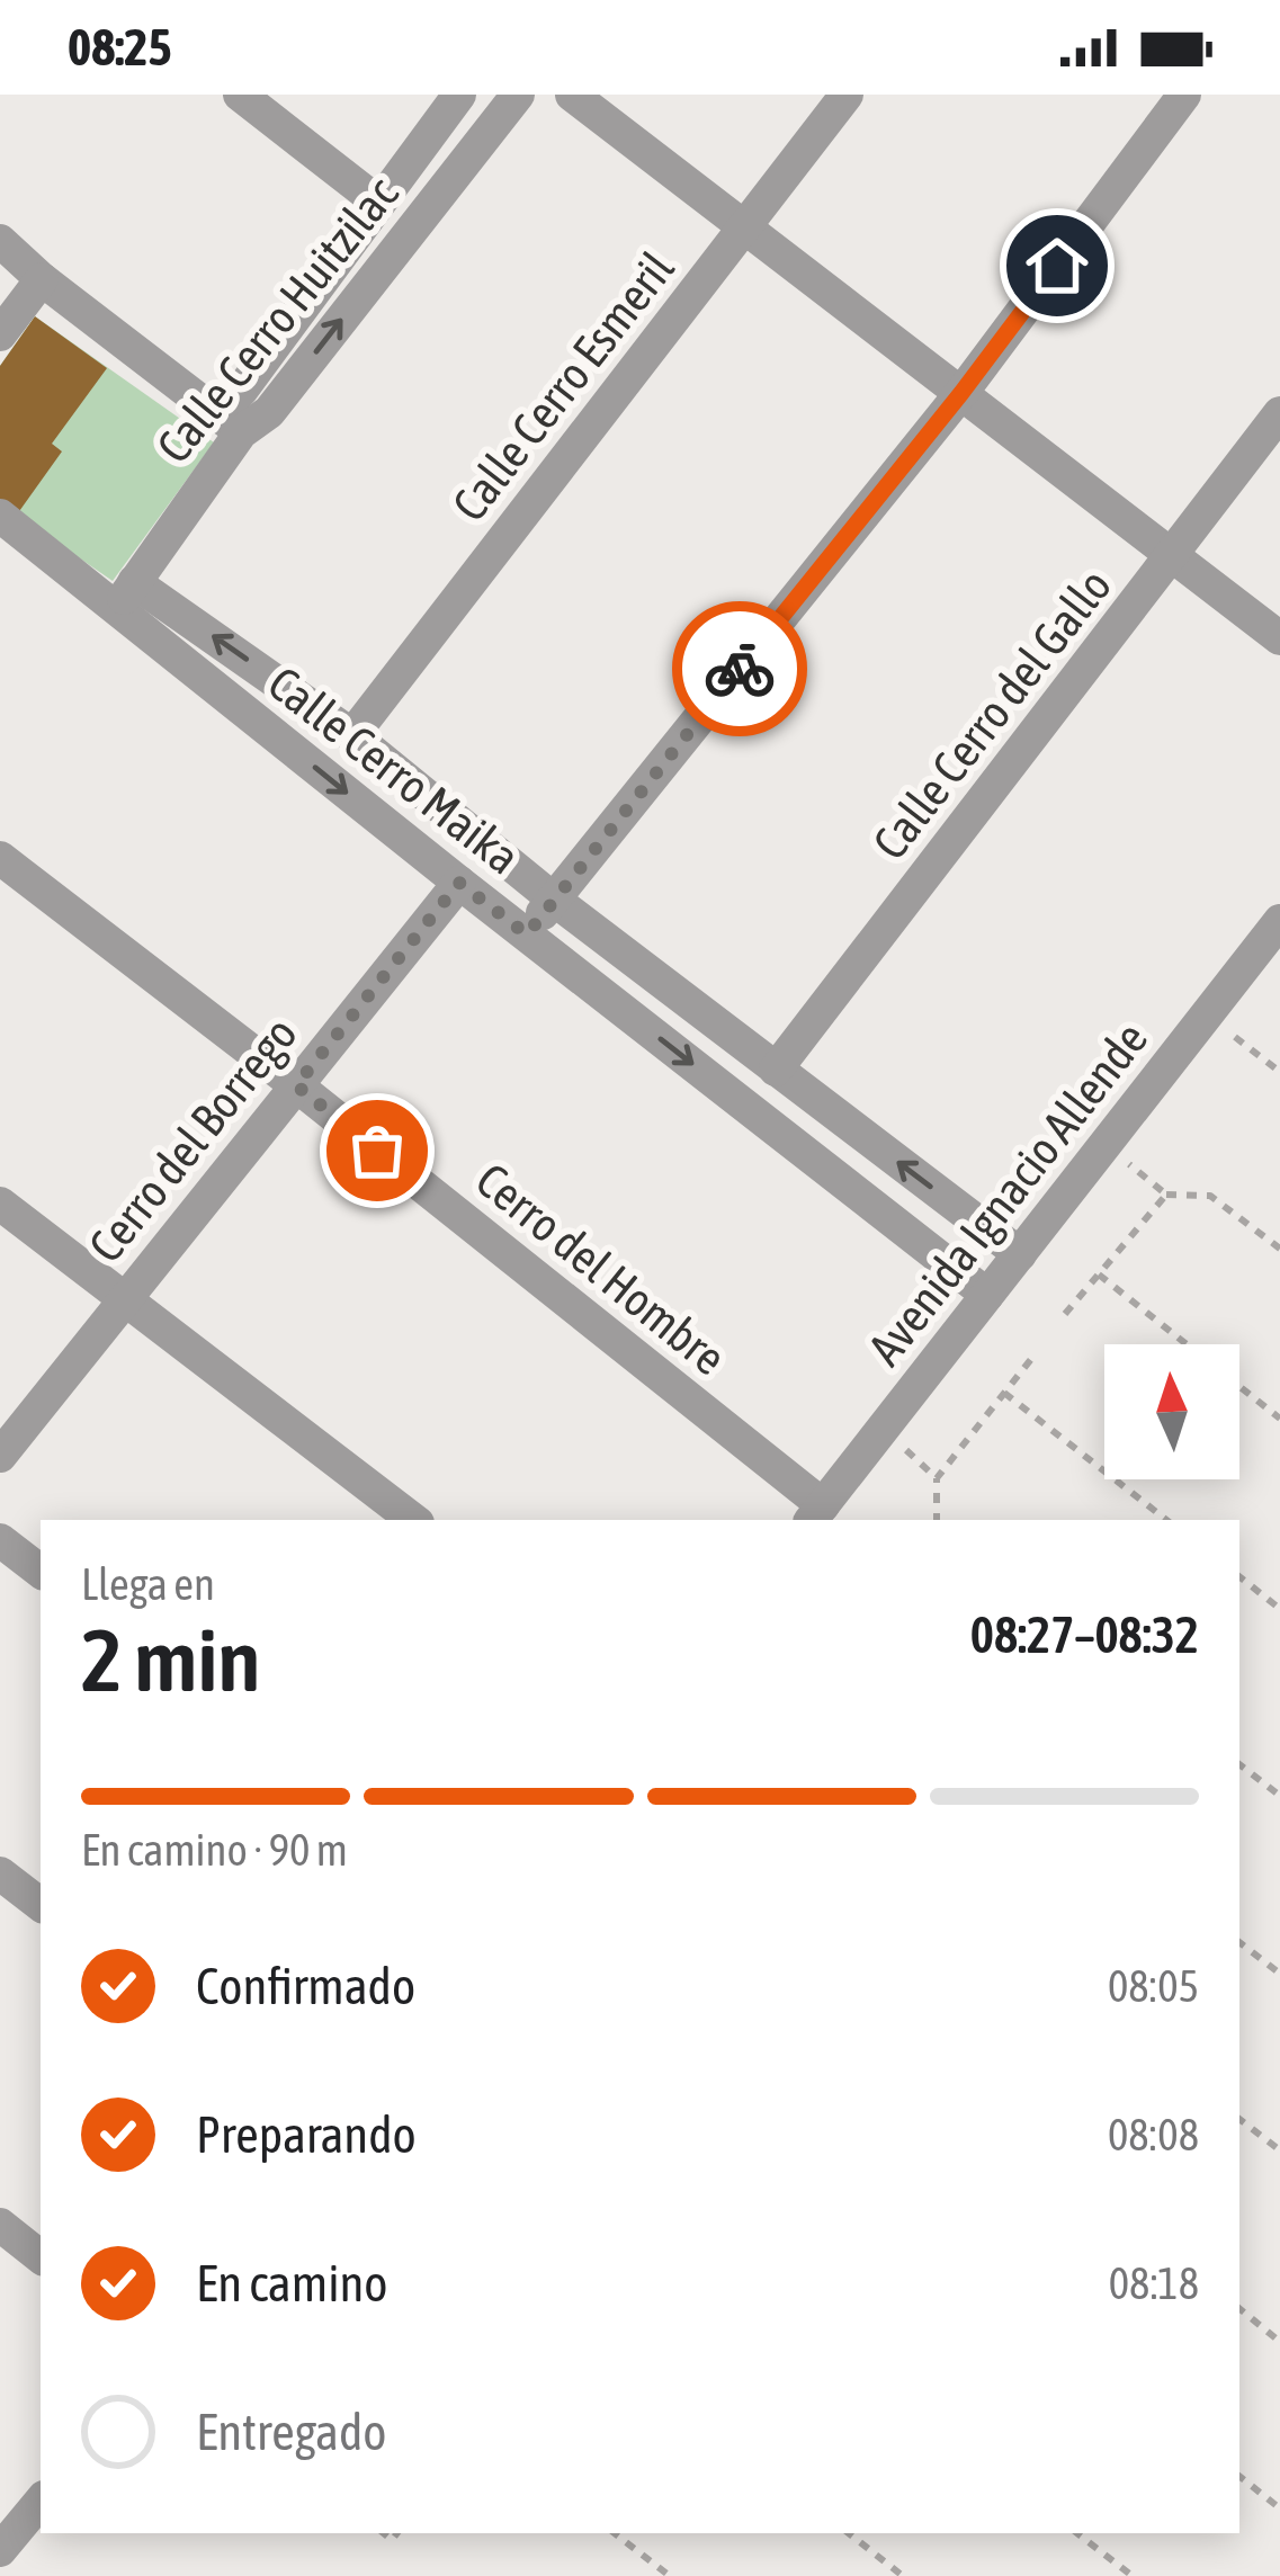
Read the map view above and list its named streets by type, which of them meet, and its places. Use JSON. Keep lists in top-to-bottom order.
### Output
{
  "streets": {
    "street": [
      "Calle Cerro Huitzilac",
      "Calle Cerro Esmeril",
      "Calle Cerro del Gallo",
      "Calle Cerro Maika",
      "Cerro del Borrego",
      "Avenida Ignacio Allende",
      "Cerro del Hombre"
    ]
  },
  "crossings": [
    ["Calle Cerro Huitzilac", "Calle Cerro Maika"],
    ["Calle Cerro Esmeril", "Calle Cerro Maika"],
    ["Calle Cerro del Gallo", "Calle Cerro Maika"],
    ["Calle Cerro Maika", "Cerro del Borrego"],
    ["Calle Cerro Maika", "Avenida Ignacio Allende"],
    ["Cerro del Borrego", "Cerro del Hombre"],
    ["Avenida Ignacio Allende", "Cerro del Hombre"]
  ],
  "north": "top",
  "page": {
    "status": "08:25",
    "heading": ["2 min", "Llega en", "08:27–08:32"],
    "bar": "En camino · 90 m",
    "list": [
      ["Confirmado", "08:05"],
      ["Preparando", "08:08"],
      ["En camino", "08:18"],
      "Entregado"
    ]
  }
}
